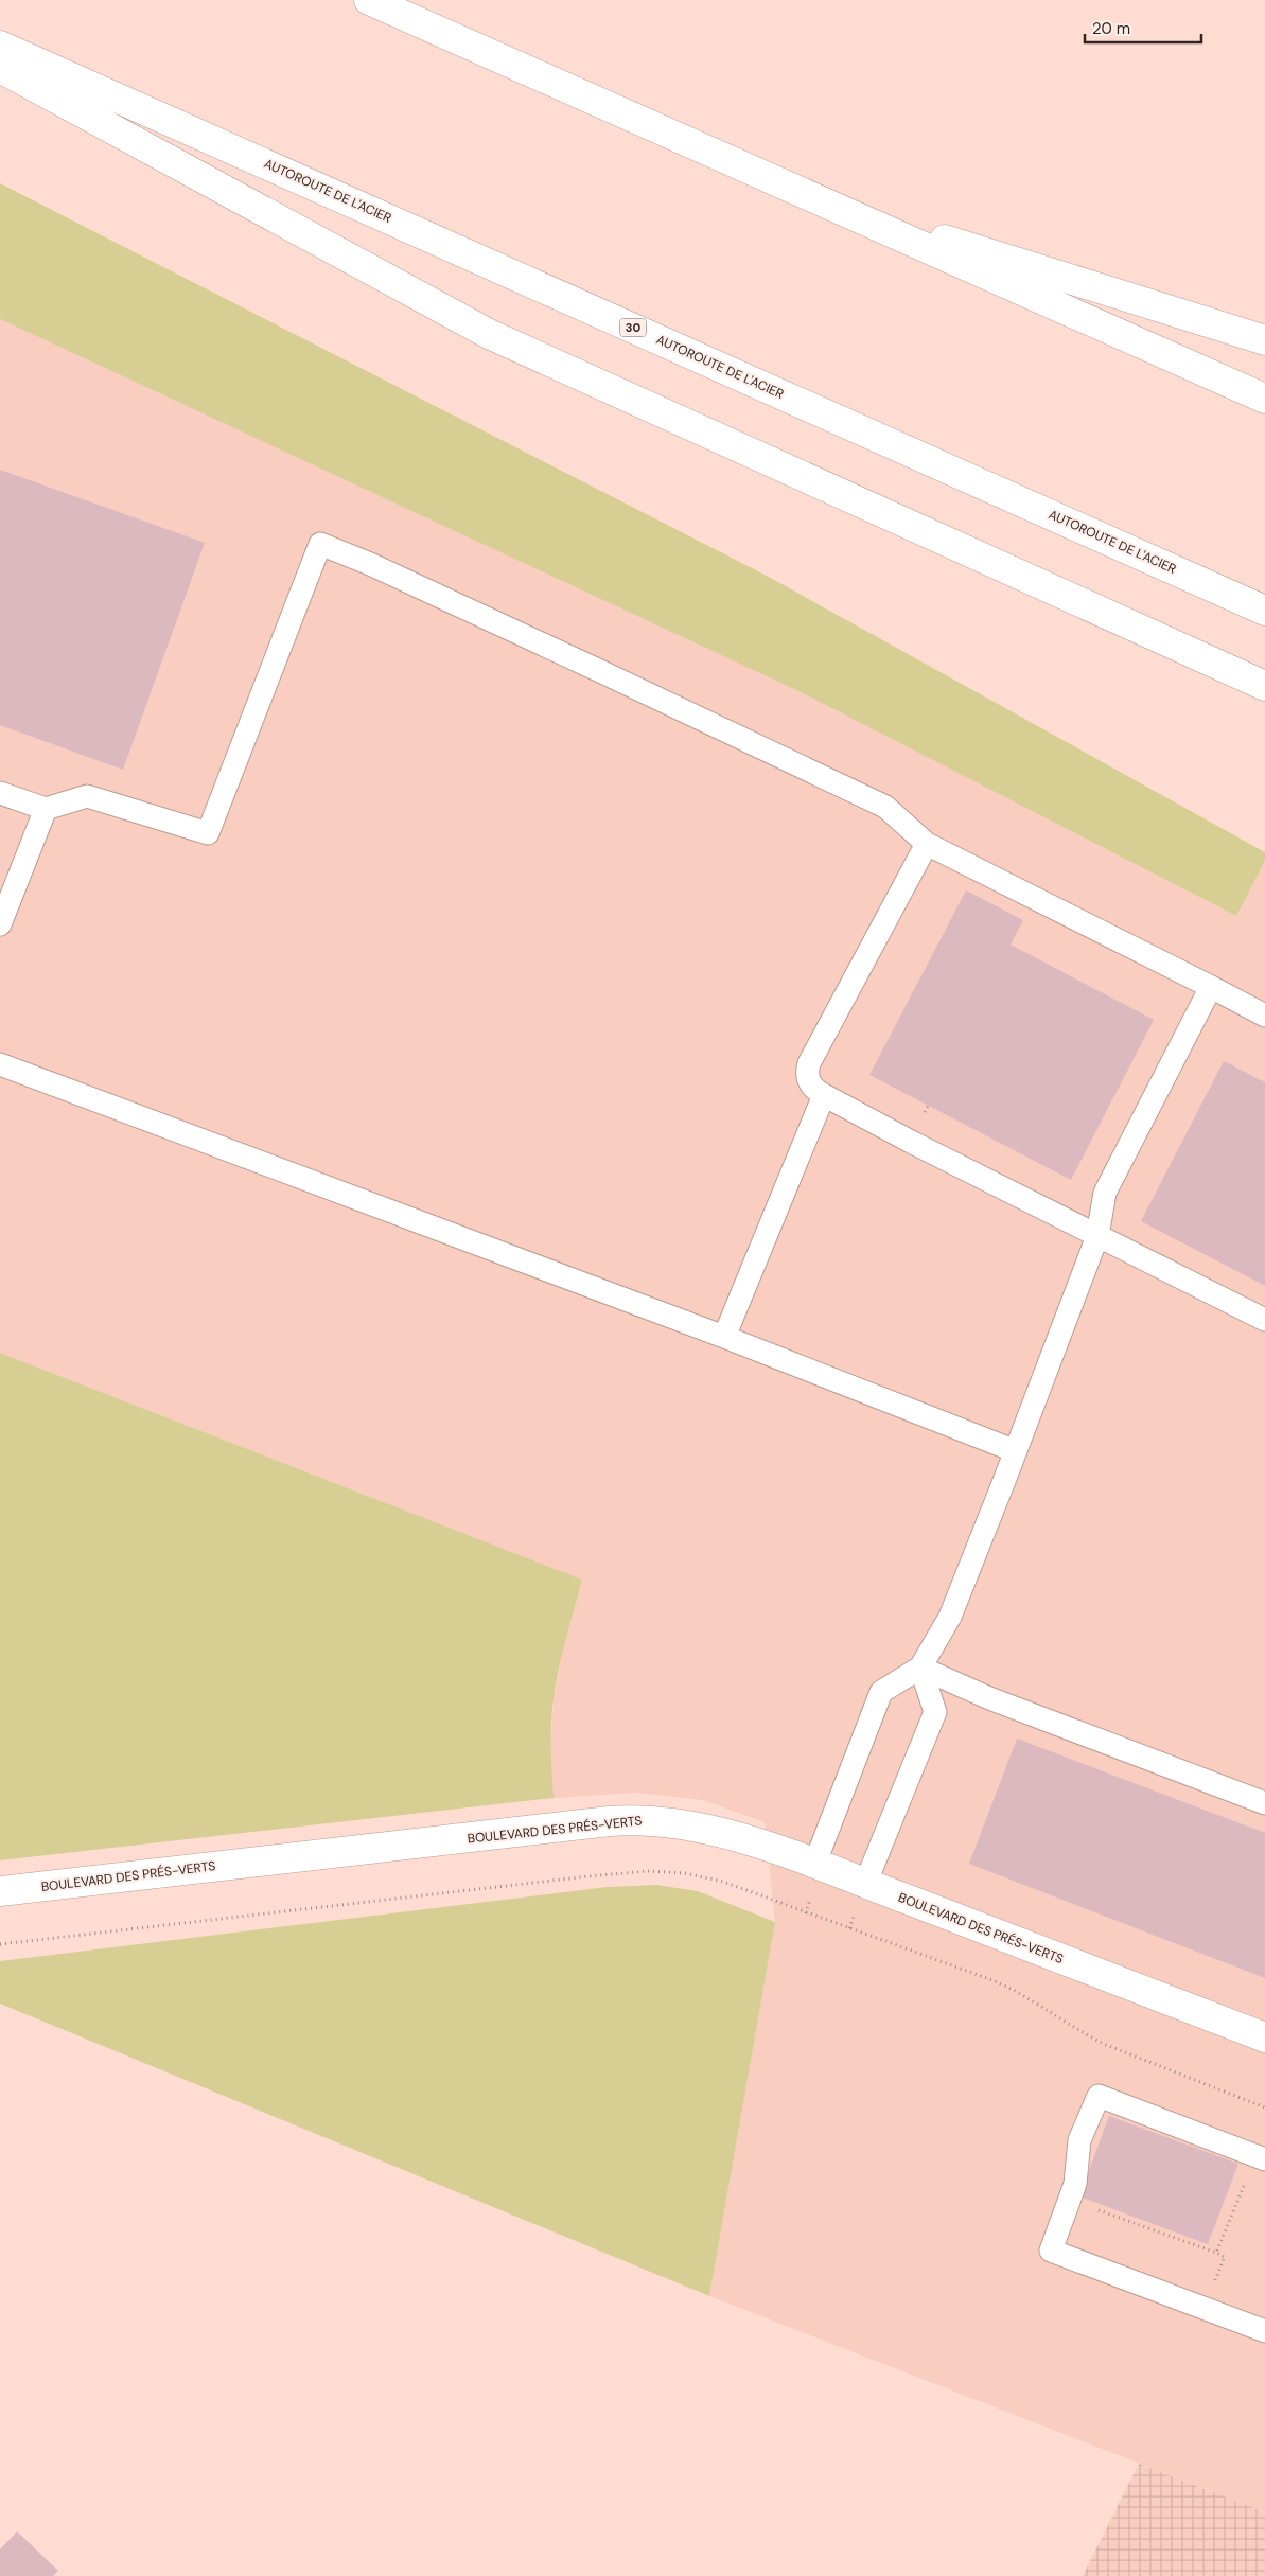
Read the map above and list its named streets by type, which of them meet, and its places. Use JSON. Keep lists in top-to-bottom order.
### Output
{
  "streets": {
    "main road": ["AUTOROUTE DE L'ACIER", "30", "BOULEVARD DES PRÉS-VERTS"]
  },
  "scale_bar": "20 m"
}
